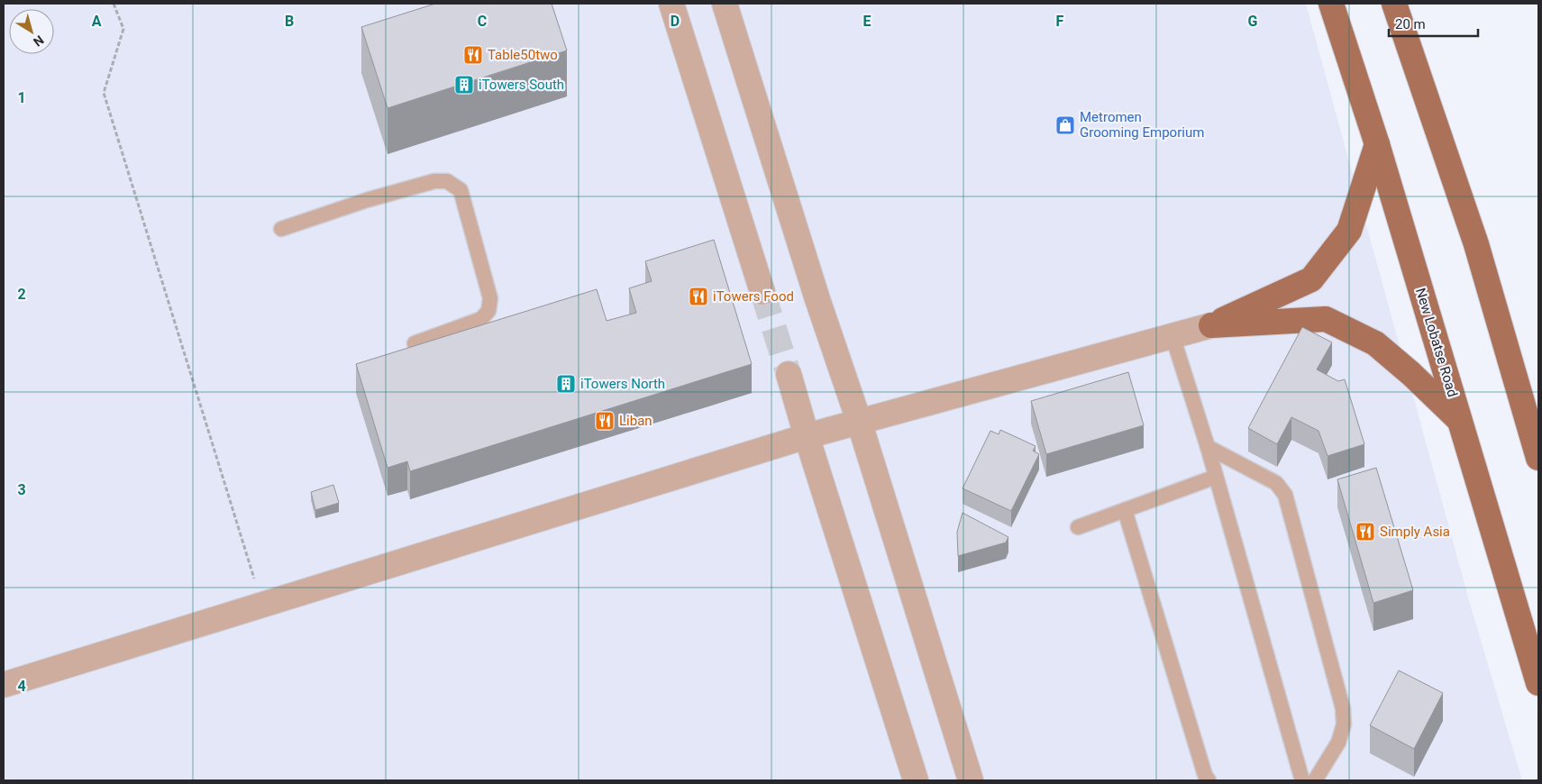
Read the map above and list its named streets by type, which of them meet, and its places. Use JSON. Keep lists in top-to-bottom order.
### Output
{
  "streets": {
    "main road": ["New Lobatse Road"]
  },
  "places": {
    "restaurant": [
      "Table50two",
      "iTowers Food",
      "Liban",
      "Simply Asia"
    ],
    "building": ["iTowers South", "iTowers North"],
    "shop": ["Metromen Grooming Emporium"]
  },
  "scale_bar": "20 m",
  "north": "bottom right",
  "grid": {
    "columns": [
      "A",
      "B",
      "C",
      "D",
      "E",
      "F",
      "G"
    ],
    "rows": [
      "1",
      "2",
      "3",
      "4"
    ]
  }
}
